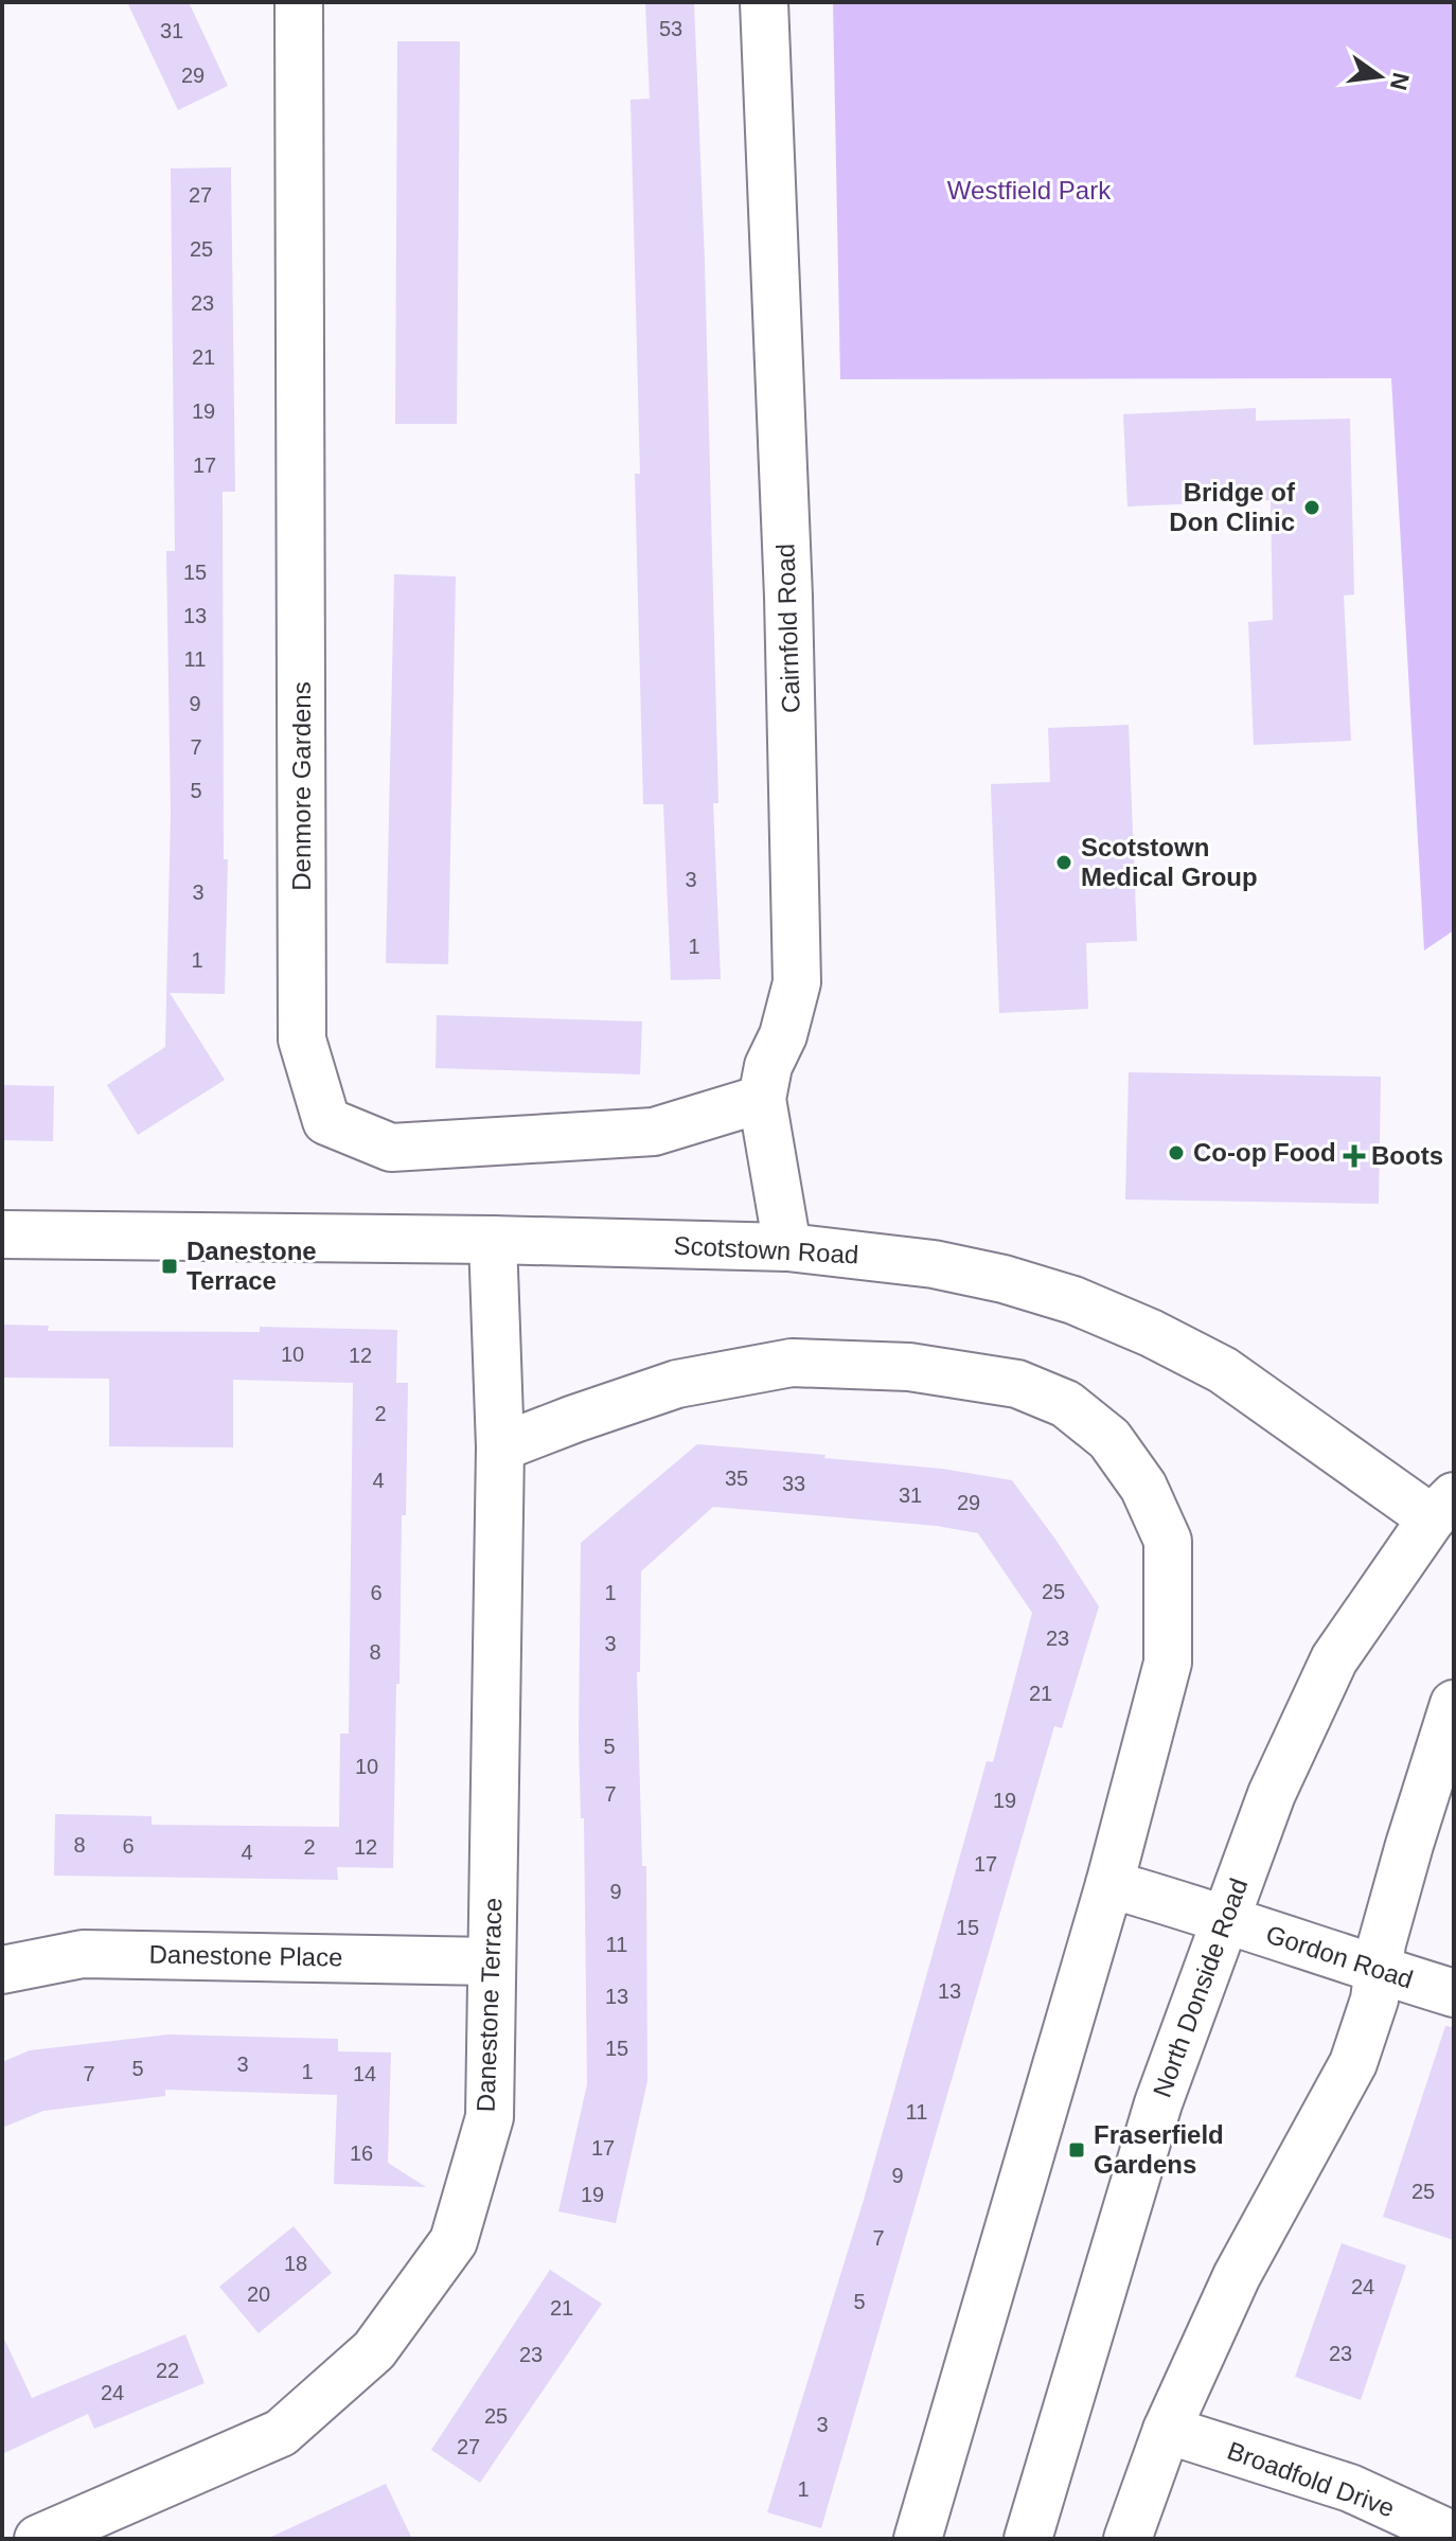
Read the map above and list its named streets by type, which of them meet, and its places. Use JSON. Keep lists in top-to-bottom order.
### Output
{
  "streets": {
    "street": [
      "Cairnfold Road",
      "Denmore Gardens",
      "Scotstown Road",
      "Danestone Place",
      "Gordon Road",
      "North Donside Road",
      "Danestone Terrace",
      "Broadfold Drive"
    ]
  },
  "crossings": [
    ["Cairnfold Road", "Denmore Gardens"],
    ["Cairnfold Road", "Scotstown Road"],
    ["Scotstown Road", "North Donside Road"],
    ["Scotstown Road", "Danestone Terrace"],
    ["Danestone Place", "Danestone Terrace"],
    ["Gordon Road", "North Donside Road"]
  ],
  "parks": ["Westfield Park"],
  "places": {
    "other": ["Bridge of Don Clinic", "Scotstown Medical Group", "Co-op Food"],
    "health": ["Boots"],
    "transit": ["Danestone Terrace", "Fraserfield Gardens"]
  },
  "house_numbers": [
    "53",
    "31",
    "29",
    "27",
    "25",
    "23",
    "21",
    "19",
    "17",
    "15",
    "13",
    "11",
    "9",
    "7",
    "5",
    "3",
    "3",
    "1",
    "1",
    "10",
    "12",
    "2",
    "35",
    "4",
    "33",
    "31",
    "29",
    "25",
    "6",
    "1",
    "23",
    "3",
    "8",
    "21",
    "5",
    "10",
    "7",
    "19",
    "8",
    "6",
    "2",
    "12",
    "4",
    "17",
    "9",
    "15",
    "11",
    "13",
    "13",
    "15",
    "3",
    "5",
    "1",
    "7",
    "14",
    "11",
    "17",
    "16",
    "9",
    "25",
    "19",
    "7",
    "18",
    "24",
    "20",
    "5",
    "21",
    "23",
    "23",
    "22",
    "24",
    "25",
    "3",
    "27",
    "1"
  ],
  "north": "right"
}
